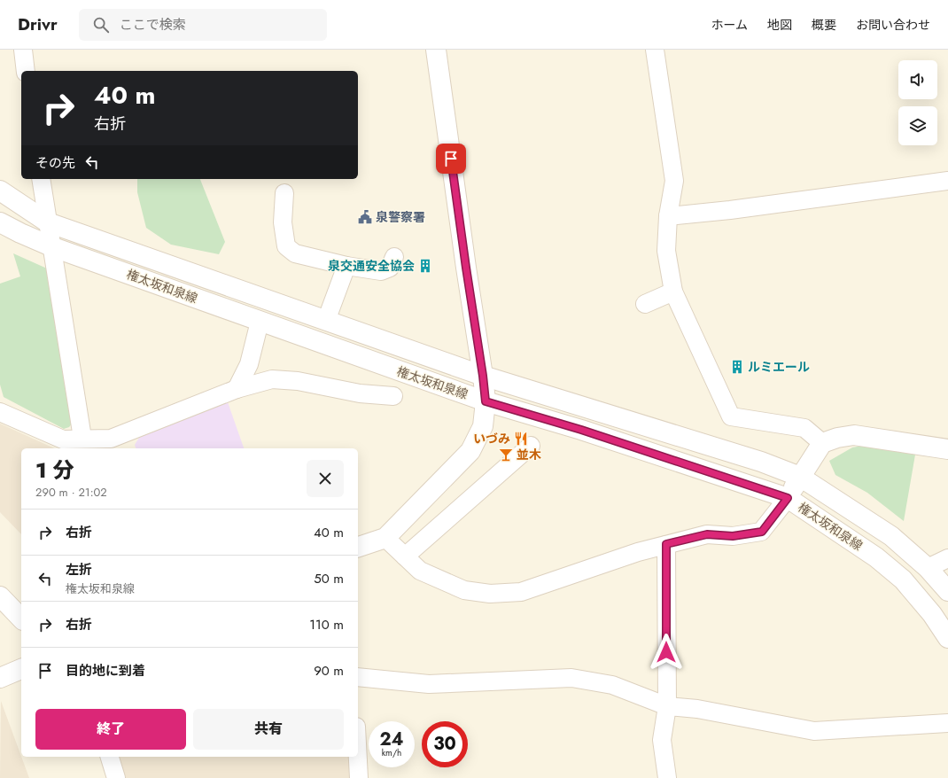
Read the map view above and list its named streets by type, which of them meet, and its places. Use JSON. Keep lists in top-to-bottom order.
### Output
{
  "streets": {
    "street": ["権太坂和泉線"]
  },
  "places": {
    "public building": ["泉警察署"],
    "building": ["泉交通安全協会", "ルミエール"],
    "restaurant": ["いづみ"],
    "bar": ["並木"]
  },
  "page": {
    "header": "Drivr",
    "search": "ここで検索",
    "nav": [
      "ホーム",
      "地図",
      "概要",
      "お問い合わせ"
    ],
    "turn": ["40 m", "右折"],
    "then": "その先",
    "heading": ["1 分", "290 m · 21:02"],
    "list": [
      {
        "name": "右折",
        "value": "40 m"
      },
      {
        "name": "左折",
        "note": "権太坂和泉線",
        "value": "50 m"
      },
      {
        "name": "右折",
        "value": "110 m"
      },
      {
        "name": "目的地に到着",
        "value": "90 m"
      }
    ],
    "buttons": ["終了", "共有"],
    "speed": "24 km/h",
    "limit": "30"
  }
}
